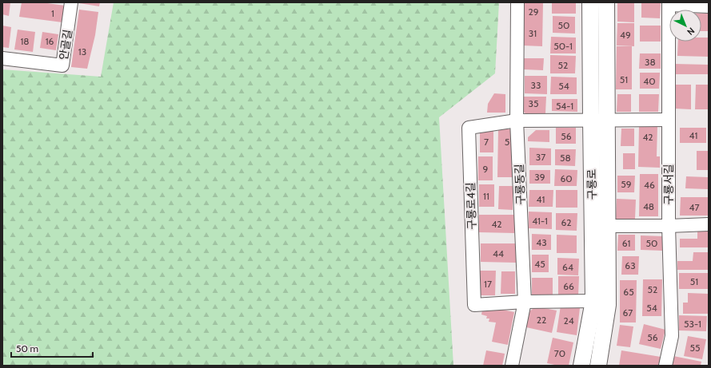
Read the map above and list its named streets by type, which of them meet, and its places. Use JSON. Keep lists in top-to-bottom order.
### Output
{
  "streets": {
    "street": [
      "안골길",
      "구룡동길",
      "구룡로",
      "구룡서길",
      "구룡로4길"
    ]
  },
  "crossings": [
    ["구룡동길", "구룡로4길"],
    ["구룡로", "구룡로4길"],
    ["구룡서길", "구룡로4길"]
  ],
  "house_numbers": [
    "29",
    "1",
    "50",
    "31",
    "49",
    "18",
    "16",
    "50-1",
    "13",
    "38",
    "52",
    "51",
    "40",
    "33",
    "54",
    "35",
    "54-1",
    "41",
    "56",
    "42",
    "7",
    "5",
    "37",
    "58",
    "9",
    "39",
    "60",
    "59",
    "46",
    "11",
    "41",
    "48",
    "47",
    "41-1",
    "62",
    "42",
    "43",
    "61",
    "50",
    "44",
    "45",
    "63",
    "64",
    "51",
    "17",
    "66",
    "52",
    "65",
    "54",
    "67",
    "22",
    "24",
    "53-1",
    "56",
    "55",
    "70"
  ],
  "scale_bar": "50 m",
  "north": "bottom right"
}
